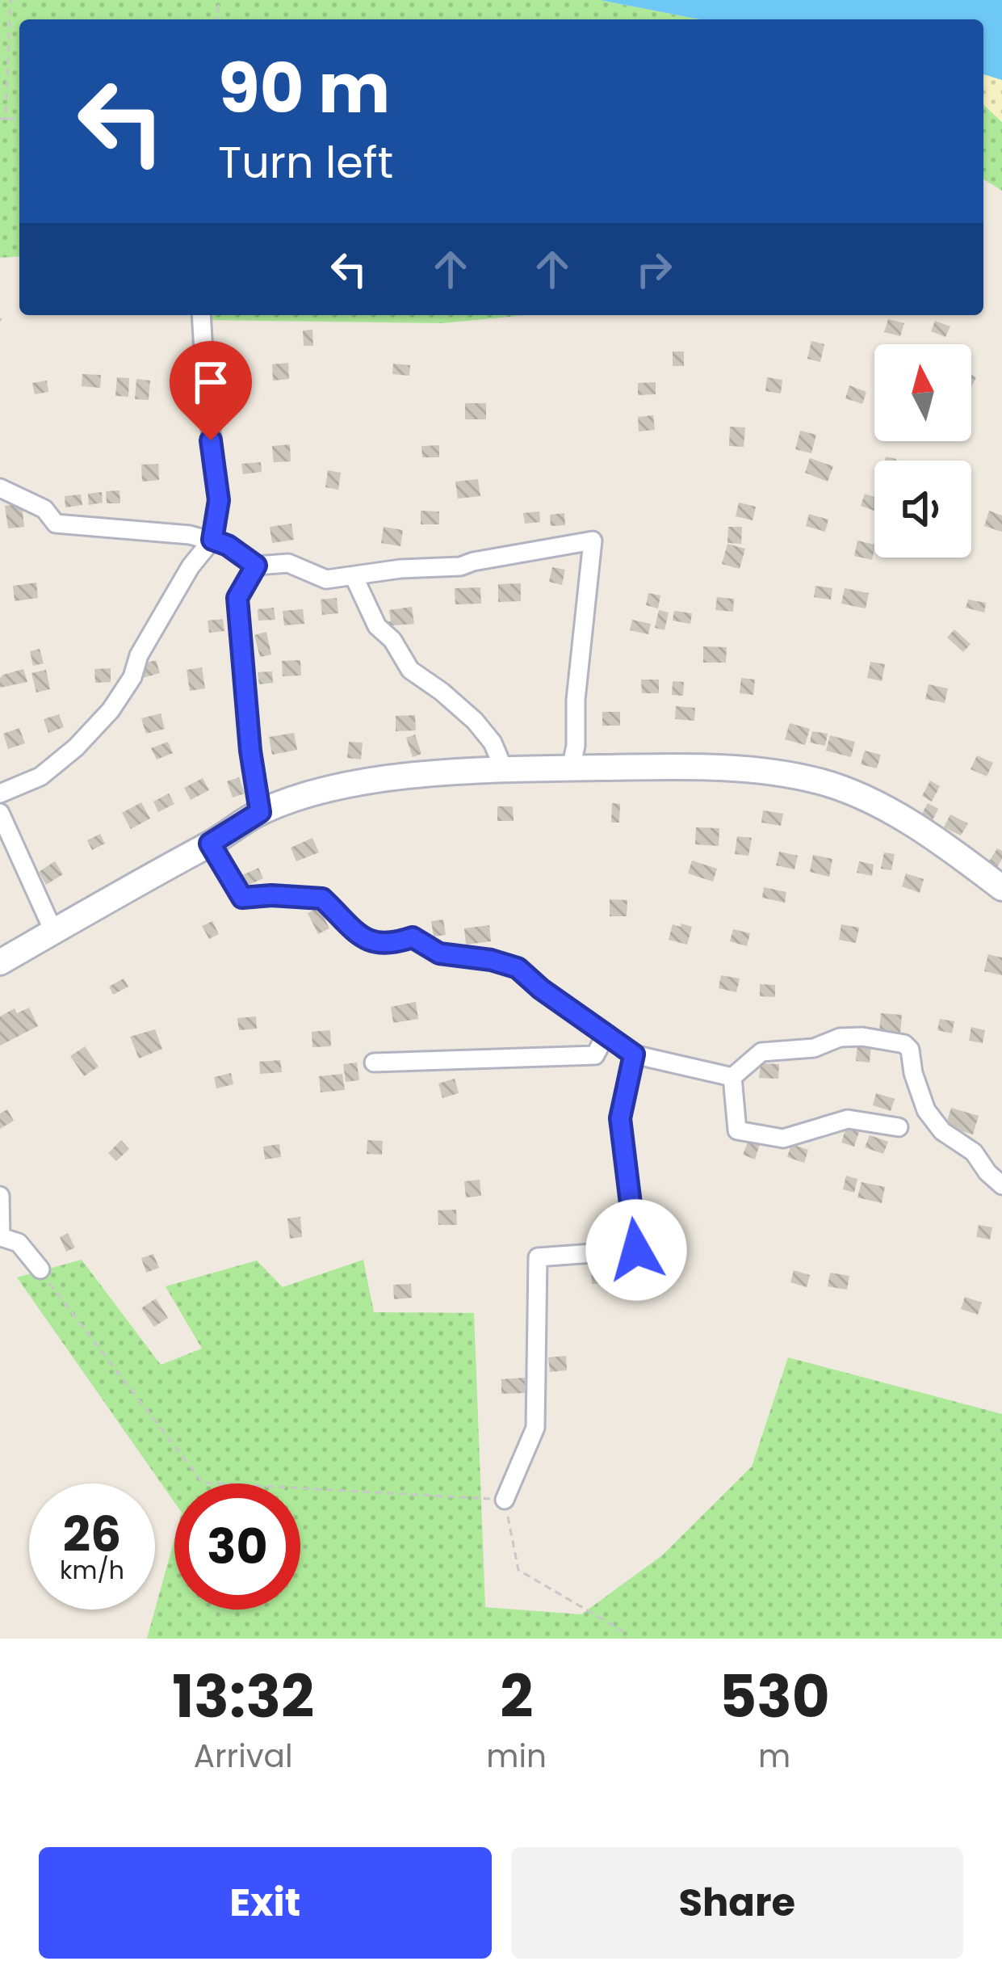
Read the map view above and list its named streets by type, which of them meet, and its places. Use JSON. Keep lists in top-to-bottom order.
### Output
{
  "north": "top",
  "page": {
    "turn": ["90 m", "Turn left"],
    "speed": "26 km/h",
    "limit": "30",
    "eta": [
      "13:32",
      "Arrival",
      "2",
      "min",
      "530",
      "m"
    ],
    "buttons": ["Exit", "Share"]
  }
}
